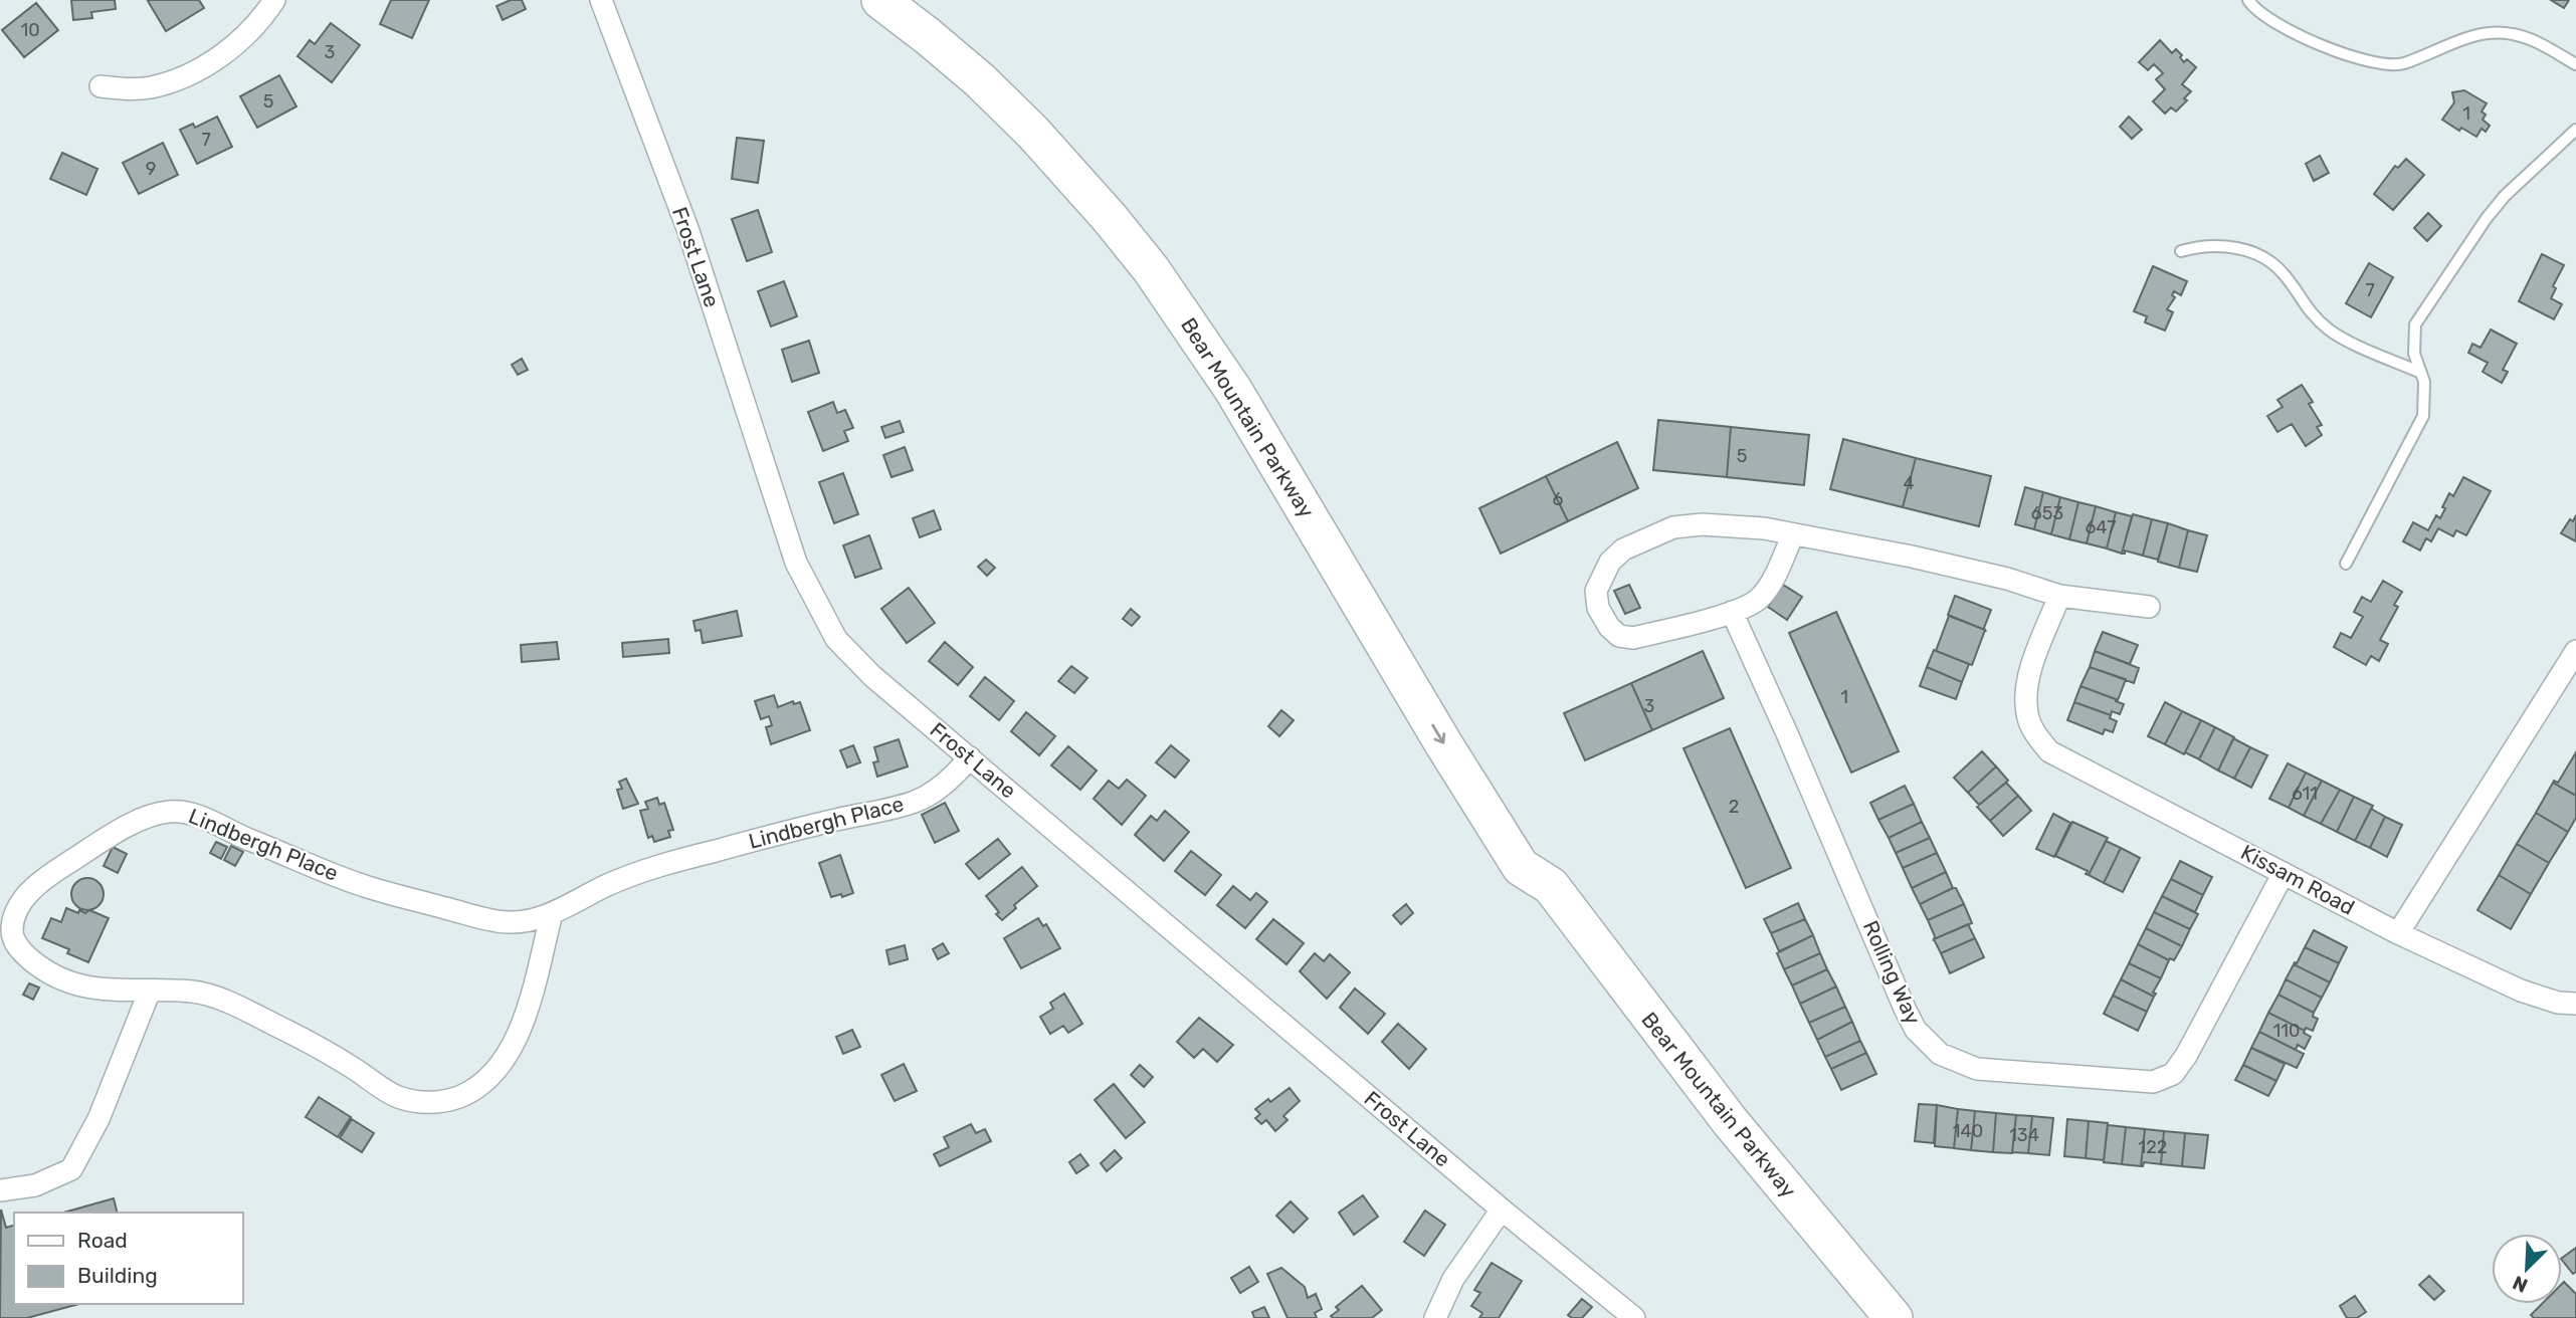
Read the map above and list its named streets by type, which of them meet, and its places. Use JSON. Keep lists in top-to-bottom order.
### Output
{
  "streets": {
    "highway": ["Bear Mountain Parkway"],
    "street": [
      "Frost Lane",
      "Lindbergh Place",
      "Kissam Road",
      "Rolling Way"
    ]
  },
  "crossings": [
    ["Frost Lane", "Lindbergh Place"],
    ["Kissam Road", "Rolling Way"]
  ],
  "house_numbers": [
    "10",
    "3",
    "5",
    "1",
    "7",
    "9",
    "7",
    "5",
    "4",
    "6",
    "653",
    "647",
    "1",
    "3",
    "611",
    "2",
    "110",
    "140",
    "134",
    "122"
  ],
  "legend": ["Road", "Building"],
  "north": "bottom left"
}
